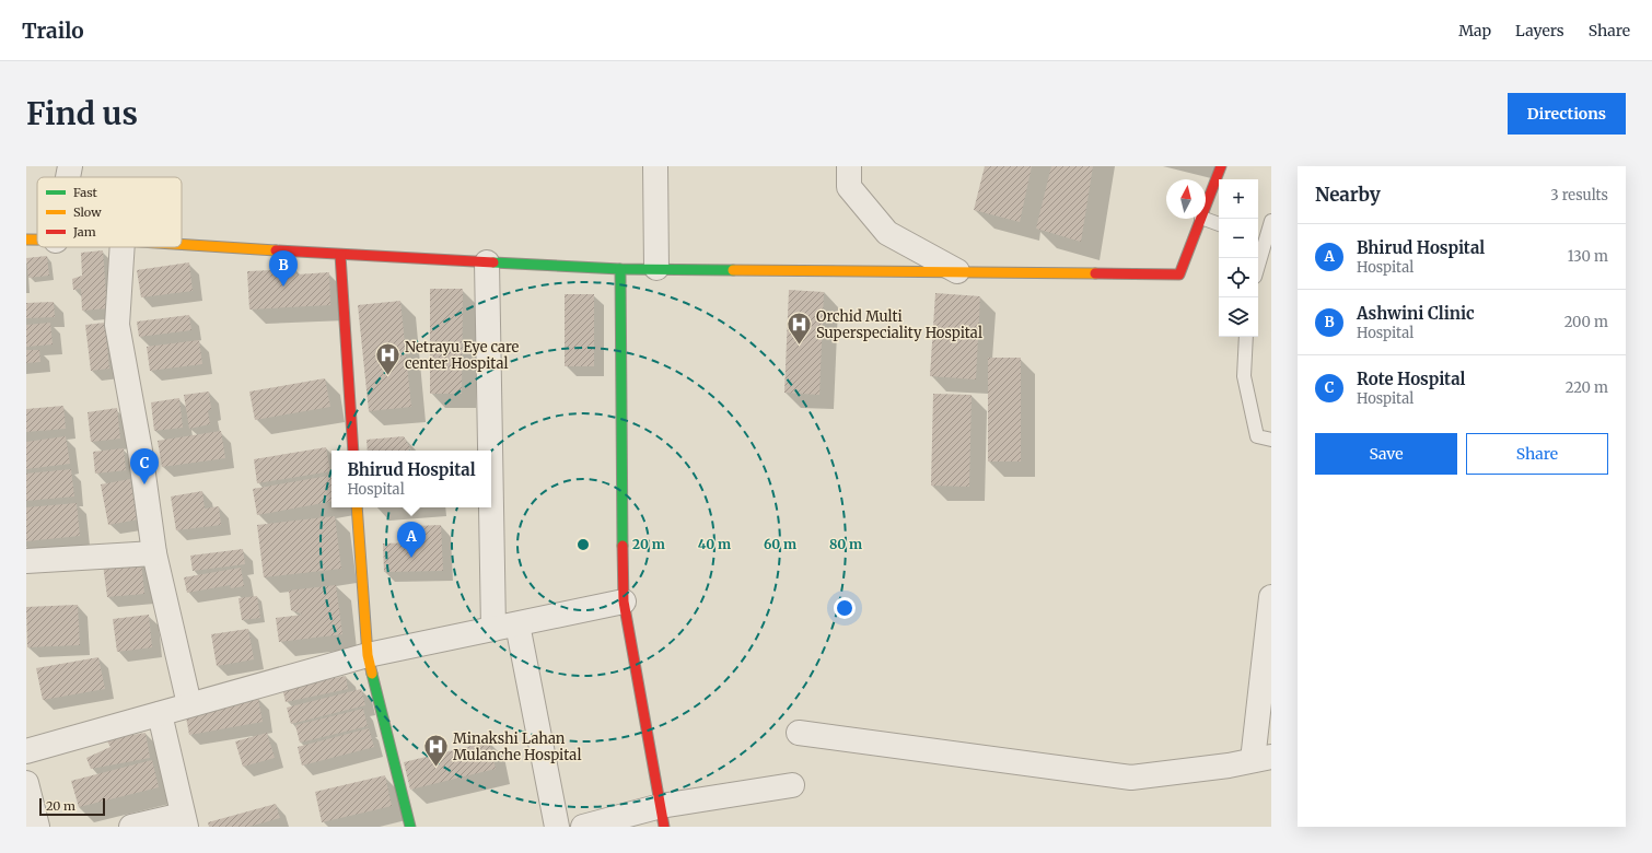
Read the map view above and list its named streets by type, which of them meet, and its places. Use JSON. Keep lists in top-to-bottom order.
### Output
{
  "places": {
    "hospital": ["Orchid Multi Superspeciality Hospital", "Netrayu Eye care center Hospital", "Minakshi Lahan Mulanche Hospital"]
  },
  "legend": ["Fast", "Slow", "Jam"],
  "scale_bar": "20 m",
  "north": "top",
  "page": {
    "header": "Trailo",
    "nav": ["Map", "Layers", "Share"],
    "buttons": [
      "Directions",
      ["Save", "Share"]
    ],
    "title": "Find us",
    "heading": ["Nearby", "3 results"],
    "map_buttons": ["+", "−"],
    "list": [
      {
        "mark": "A",
        "name": "Bhirud Hospital",
        "note": "Hospital",
        "value": "130 m"
      },
      {
        "mark": "B",
        "name": "Ashwini Clinic",
        "note": "Hospital",
        "value": "200 m"
      },
      {
        "mark": "C",
        "name": "Rote Hospital",
        "note": "Hospital",
        "value": "220 m"
      }
    ],
    "pins": ["B", "C", "A"],
    "popup": ["Bhirud Hospital", "Hospital"],
    "scale": "20 m"
  },
  "rings": [
    "20 m",
    "40 m",
    "60 m",
    "80 m"
  ]
}
